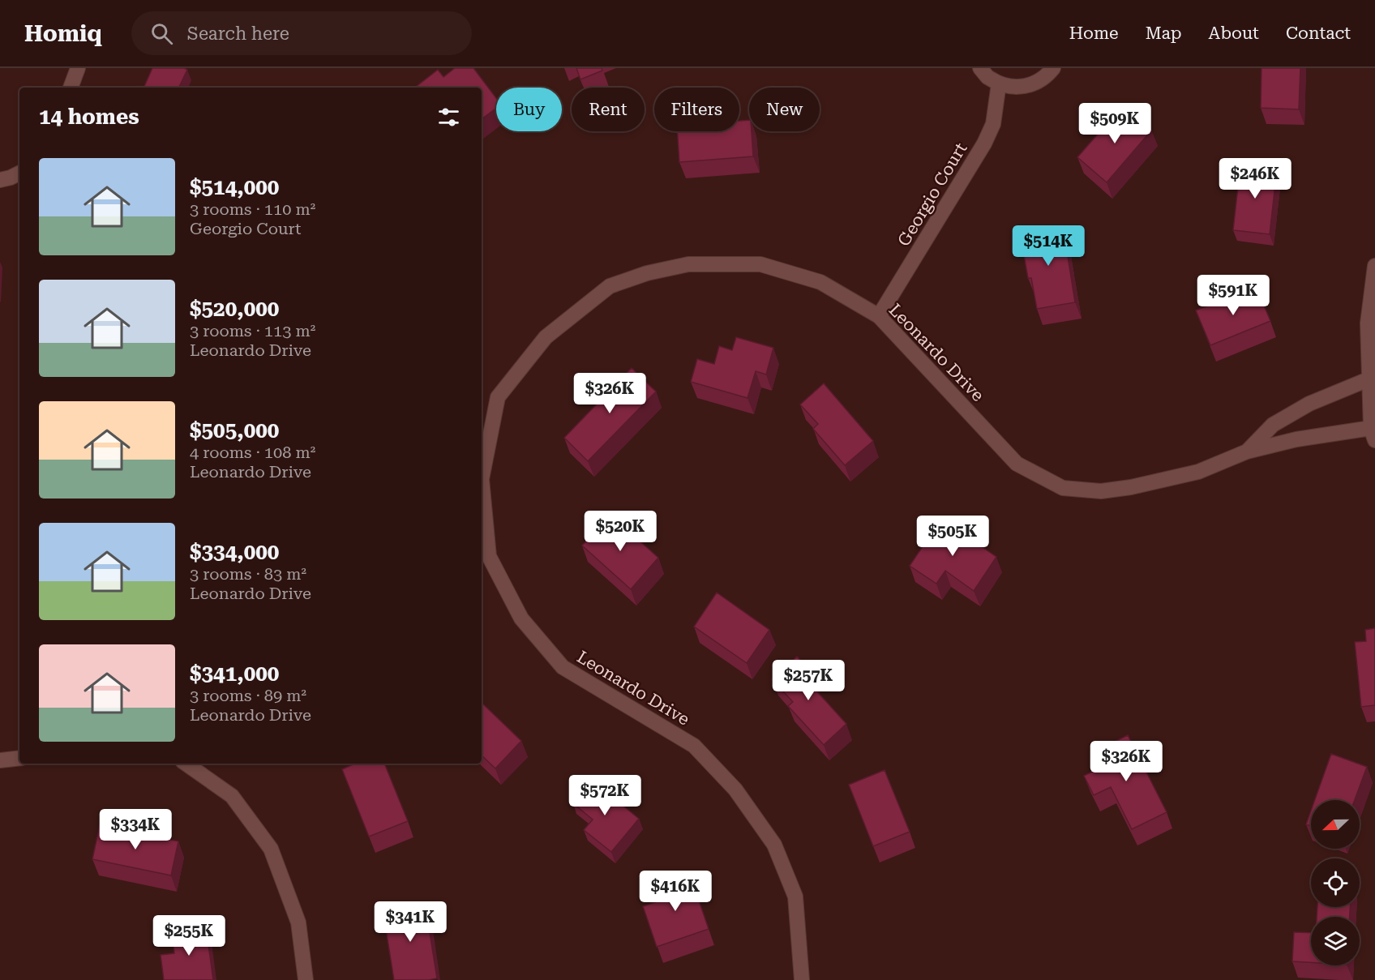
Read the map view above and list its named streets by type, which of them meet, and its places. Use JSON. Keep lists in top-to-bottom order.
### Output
{
  "streets": {
    "street": ["Georgio Court", "Leonardo Drive"]
  },
  "crossings": [
    ["Georgio Court", "Leonardo Drive"]
  ],
  "north": "left",
  "page": {
    "header": "Homiq",
    "search": "Search here",
    "nav": [
      "Home",
      "Map",
      "About",
      "Contact"
    ],
    "chip": [
      "Buy",
      "Rent",
      "Filters",
      "New"
    ],
    "heading": "14 homes",
    "price": [
      "$509K",
      "$246K",
      "$514K",
      "$591K",
      "$326K",
      "$520K",
      "$505K",
      "$257K",
      "$326K",
      "$572K",
      "$334K",
      "$416K",
      "$341K",
      "$255K"
    ],
    "list": [
      {
        "name": "$514,000",
        "note": "3 rooms · 110 m² · Georgio Court"
      },
      {
        "name": "$520,000",
        "note": "3 rooms · 113 m² · Leonardo Drive"
      },
      {
        "name": "$505,000",
        "note": "4 rooms · 108 m² · Leonardo Drive"
      },
      {
        "name": "$334,000",
        "note": "3 rooms · 83 m² · Leonardo Drive"
      },
      {
        "name": "$341,000",
        "note": "3 rooms · 89 m² · Leonardo Drive"
      }
    ]
  }
}
